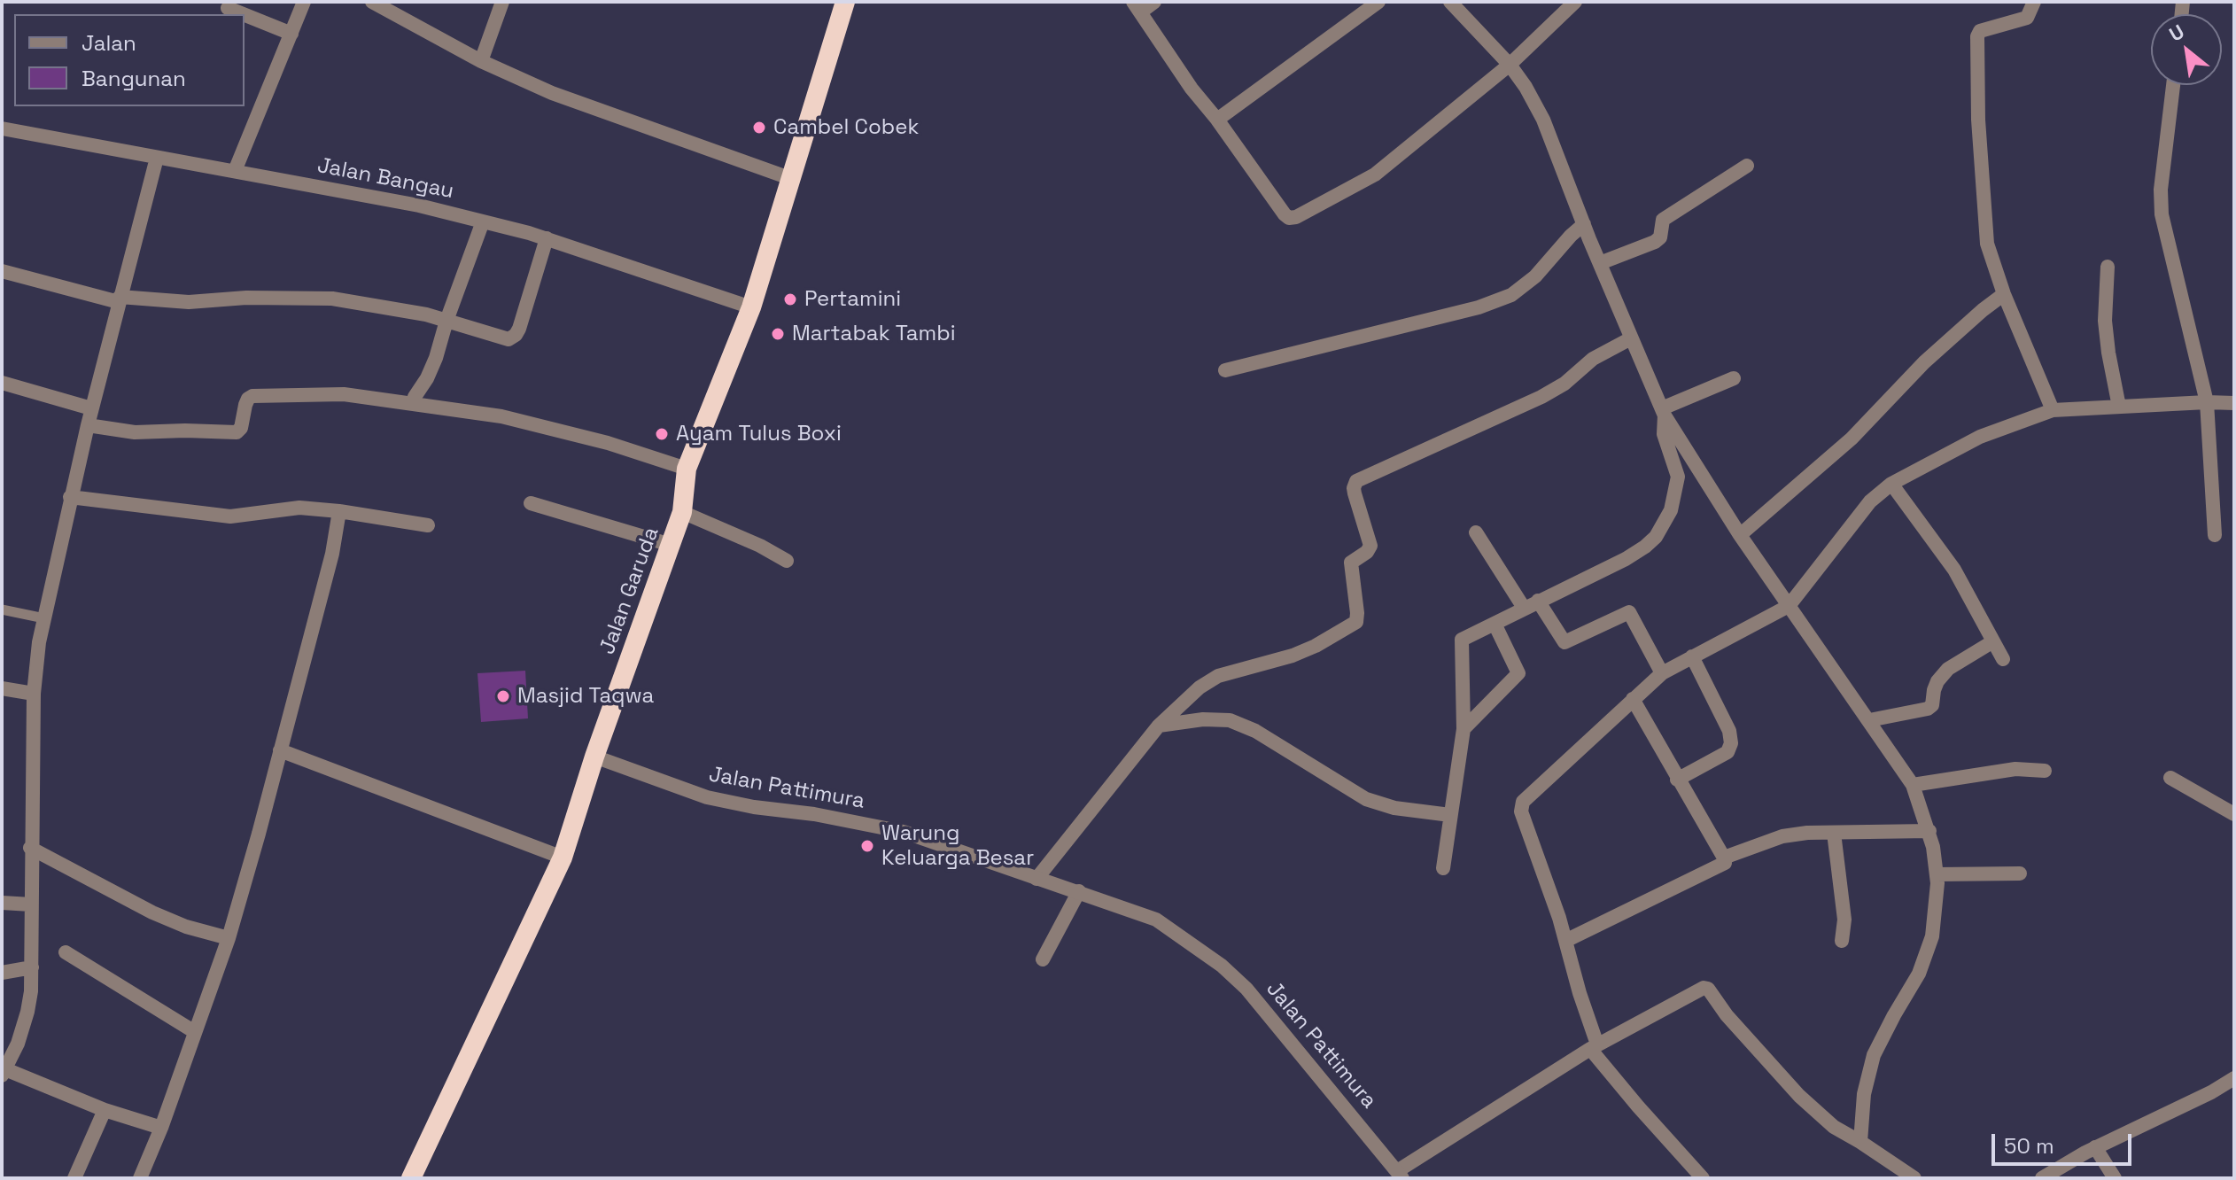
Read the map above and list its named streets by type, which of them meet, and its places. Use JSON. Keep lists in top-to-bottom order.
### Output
{
  "streets": {
    "highway": ["Jalan Garuda"],
    "street": ["Jalan Bangau", "Jalan Pattimura"]
  },
  "crossings": [
    ["Jalan Bangau", "Jalan Garuda"],
    ["Jalan Garuda", "Jalan Pattimura"]
  ],
  "places": [
    "Cambel Cobek",
    "Pertamini",
    "Martabak Tambi",
    "Ayam Tulus Boxi",
    "Masjid Taqwa",
    "Warung Keluarga Besar"
  ],
  "legend": ["Jalan", "Bangunan"],
  "scale_bar": "50 m",
  "north": "top left"
}
